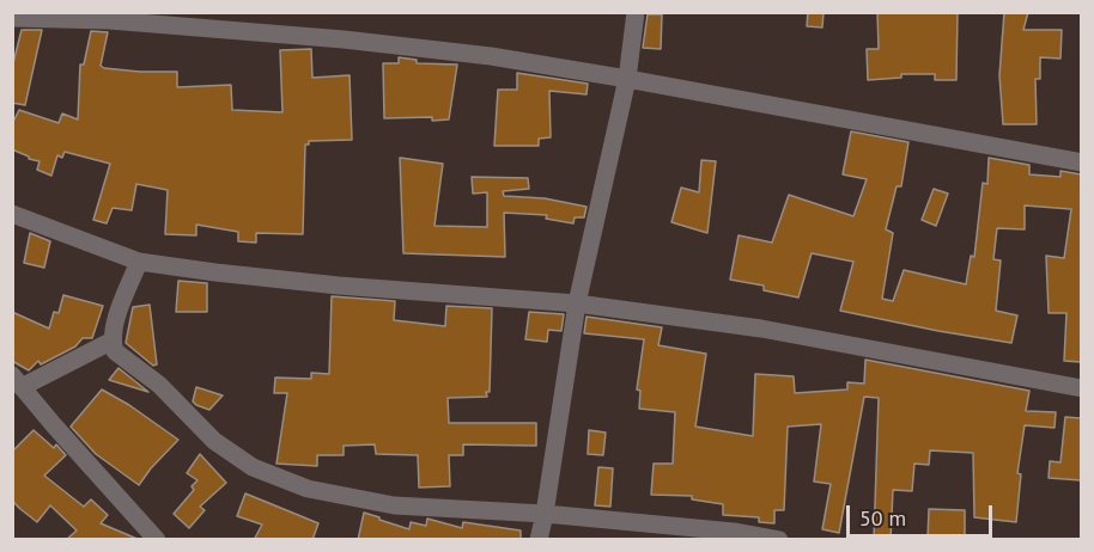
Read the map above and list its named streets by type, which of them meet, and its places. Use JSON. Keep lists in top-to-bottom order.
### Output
{
  "scale_bar": "50 m"
}
